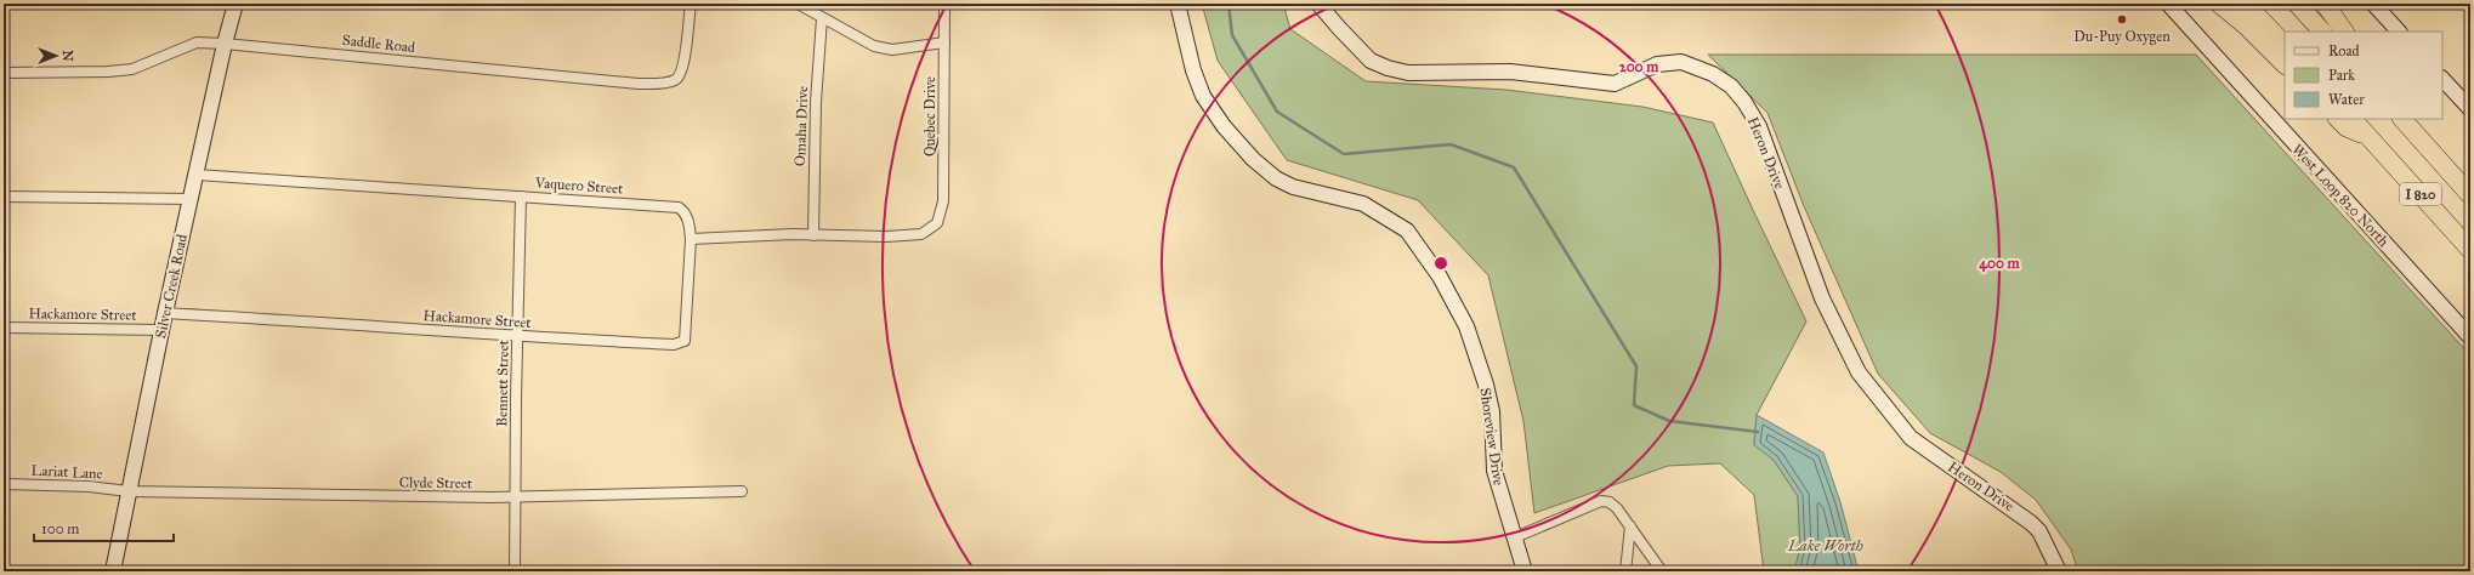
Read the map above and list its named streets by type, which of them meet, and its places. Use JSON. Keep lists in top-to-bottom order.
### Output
{
  "streets": {
    "highway": ["I 820"],
    "street": [
      "Saddle Road",
      "Quebec Drive",
      "Omaha Drive",
      "Heron Drive",
      "Vaquero Street",
      "West Loop 820 North",
      "Silver Creek Road",
      "Hackamore Street",
      "Bennett Street",
      "Shoreview Drive",
      "Lariat Lane",
      "Clyde Street"
    ]
  },
  "crossings": [
    ["Saddle Road", "Silver Creek Road"],
    ["Quebec Drive", "Omaha Drive"],
    ["Vaquero Street", "Silver Creek Road"],
    ["Vaquero Street", "Hackamore Street"],
    ["Vaquero Street", "Bennett Street"],
    ["Silver Creek Road", "Hackamore Street"],
    ["Silver Creek Road", "Lariat Lane"],
    ["Silver Creek Road", "Clyde Street"],
    ["Hackamore Street", "Bennett Street"],
    ["Bennett Street", "Clyde Street"],
    ["Lariat Lane", "Clyde Street"]
  ],
  "water": ["Lake Worth"],
  "places": ["Du-Puy Oxygen"],
  "legend": ["Road", "Park", "Water"],
  "scale_bar": "100 m",
  "north": "right",
  "rings": ["200 m", "400 m"]
}
